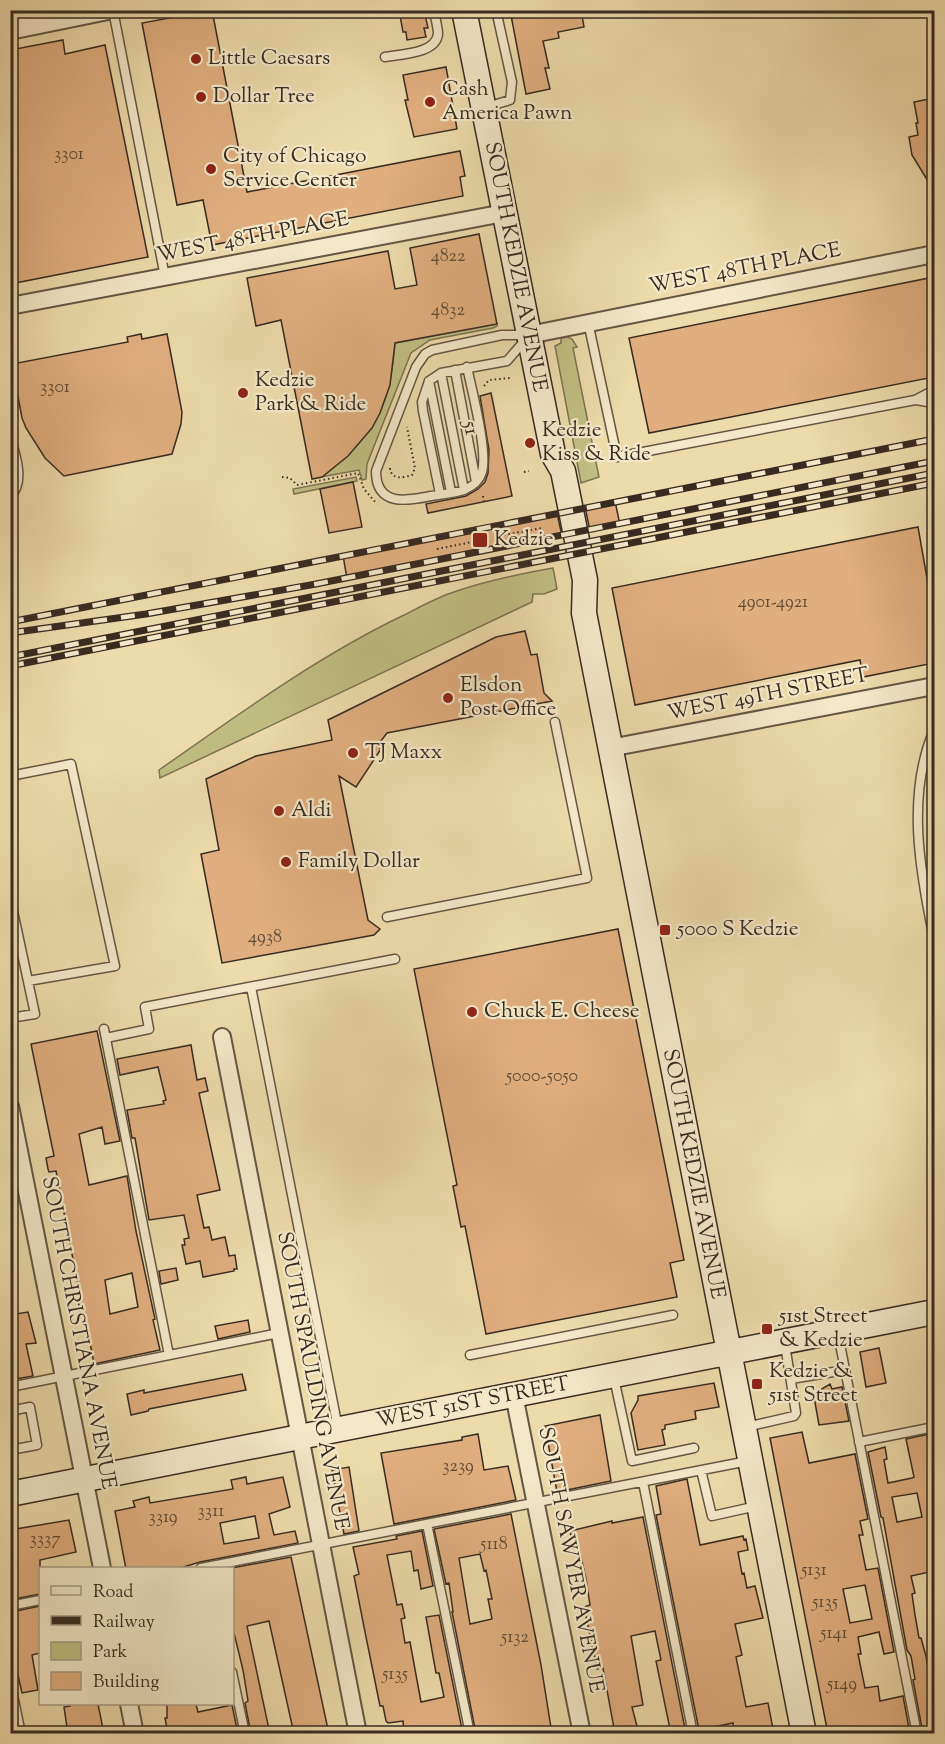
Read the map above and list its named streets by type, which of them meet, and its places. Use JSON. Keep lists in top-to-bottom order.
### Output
{
  "streets": {
    "main road": ["SOUTH KEDZIE AVENUE", "WEST 51ST STREET"],
    "street": [
      "WEST 48TH PLACE",
      "WEST 49TH STREET",
      "SOUTH CHRISTIANA AVENUE",
      "SOUTH SPAULDING AVENUE",
      "SOUTH SAWYER AVENUE"
    ],
    "lane": ["51"]
  },
  "crossings": [
    ["WEST 48TH PLACE", "SOUTH KEDZIE AVENUE"],
    ["SOUTH KEDZIE AVENUE", "WEST 49TH STREET"],
    ["SOUTH KEDZIE AVENUE", "WEST 51ST STREET"],
    ["SOUTH CHRISTIANA AVENUE", "WEST 51ST STREET"],
    ["SOUTH SPAULDING AVENUE", "WEST 51ST STREET"],
    ["WEST 51ST STREET", "SOUTH SAWYER AVENUE"]
  ],
  "places": {
    "other": [
      "Little Caesars",
      "Dollar Tree",
      "Cash America Pawn",
      "City of Chicago Service Center",
      "Kedzie Park & Ride",
      "Kedzie Kiss & Ride",
      "Elsdon Post Office",
      "TJ Maxx",
      "Aldi",
      "Family Dollar",
      "Chuck E. Cheese"
    ],
    "transit": [
      "Kedzie",
      "5000 S Kedzie",
      "51st Street & Kedzie",
      "Kedzie & 51st Street"
    ]
  },
  "house_numbers": [
    "3301",
    "4822",
    "4832",
    "3301",
    "4901-4921",
    "4938",
    "5000-5050",
    "3239",
    "3311",
    "3319",
    "3337",
    "5118",
    "5131",
    "5135",
    "5141",
    "5132",
    "5135",
    "5149"
  ],
  "legend": [
    "Road",
    "Railway",
    "Park",
    "Building"
  ]
}
